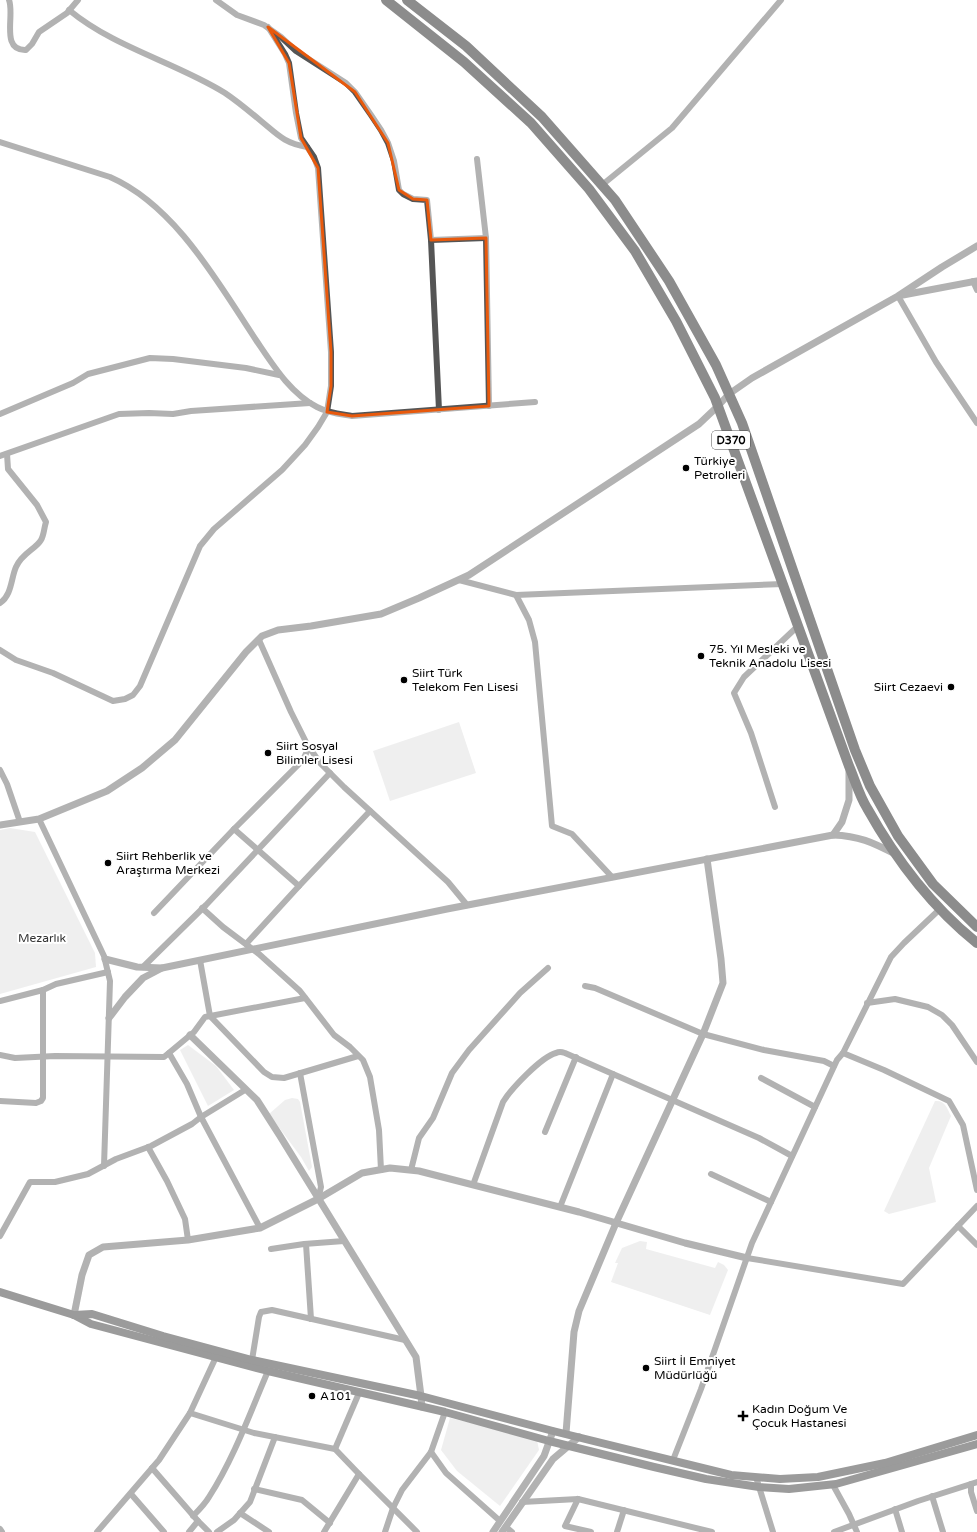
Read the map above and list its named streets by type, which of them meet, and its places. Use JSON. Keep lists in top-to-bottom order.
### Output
{
  "streets": {
    "highway": ["D370"]
  },
  "parks": ["Mezarlık"],
  "places": {
    "other": [
      "Türkiye Petrolleri",
      "75. Yıl Mesleki ve Teknik Anadolu Lisesi",
      "Siirt Türk Telekom Fen Lisesi",
      "Siirt Cezaevi",
      "Siirt Sosyal Bilimler Lisesi",
      "Siirt Rehberlik ve Araştırma Merkezi",
      "Siirt İl Emniyet Müdürlüğü",
      "A101"
    ],
    "health": ["Kadın Doğum Ve Çocuk Hastanesi"]
  }
}
